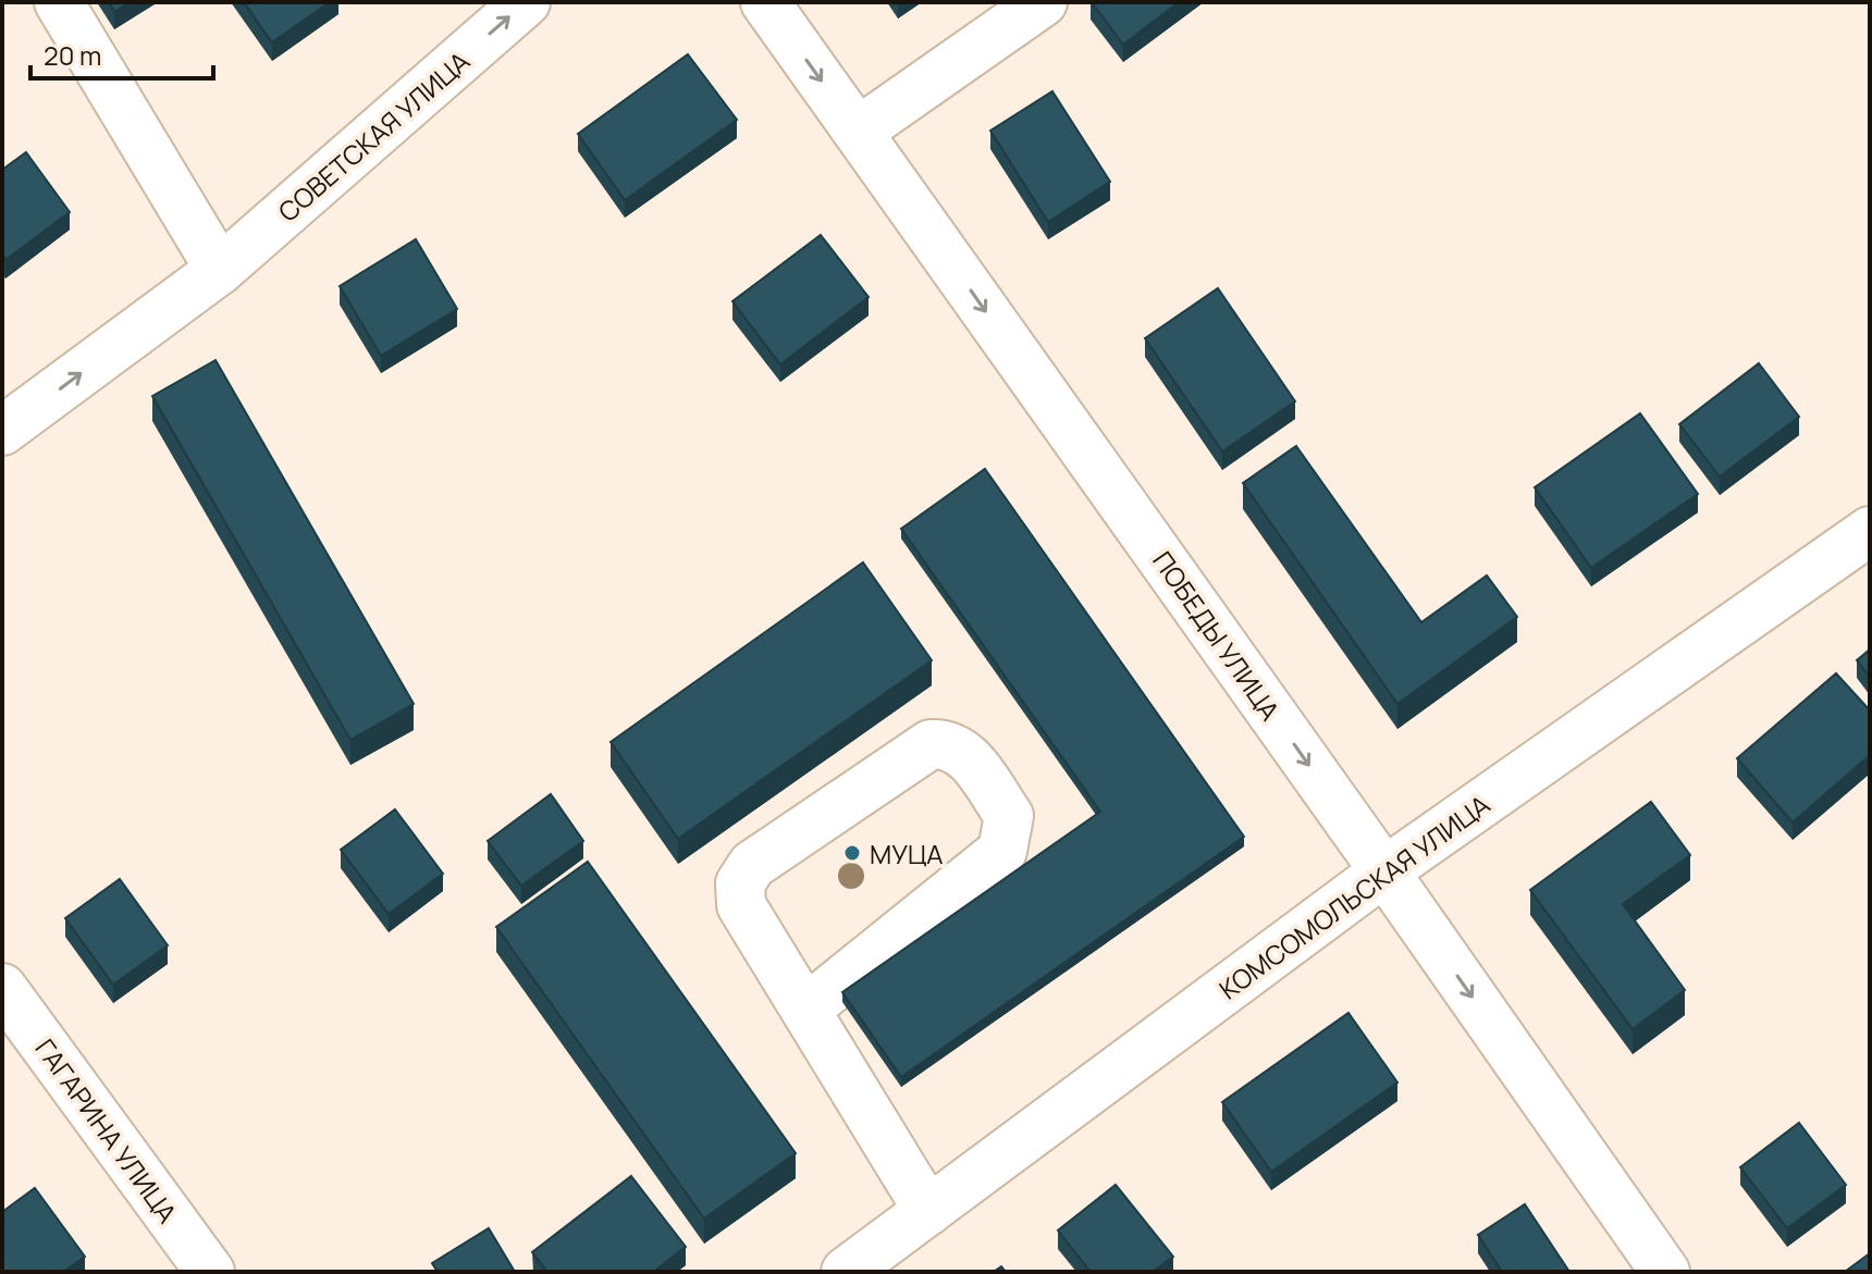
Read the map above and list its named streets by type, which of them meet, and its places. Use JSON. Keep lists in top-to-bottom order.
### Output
{
  "streets": {
    "main road": [
      "СОВЕТСКАЯ УЛИЦА",
      "ПОБЕДЫ УЛИЦА",
      "КОМСОМОЛЬСКАЯ УЛИЦА",
      "ГАГАРИНА УЛИЦА"
    ]
  },
  "crossings": [
    ["ПОБЕДЫ УЛИЦА", "КОМСОМОЛЬСКАЯ УЛИЦА"]
  ],
  "one_way": ["СОВЕТСКАЯ УЛИЦА", "ПОБЕДЫ УЛИЦА"],
  "places": ["МУЦА"],
  "scale_bar": "20 m"
}
